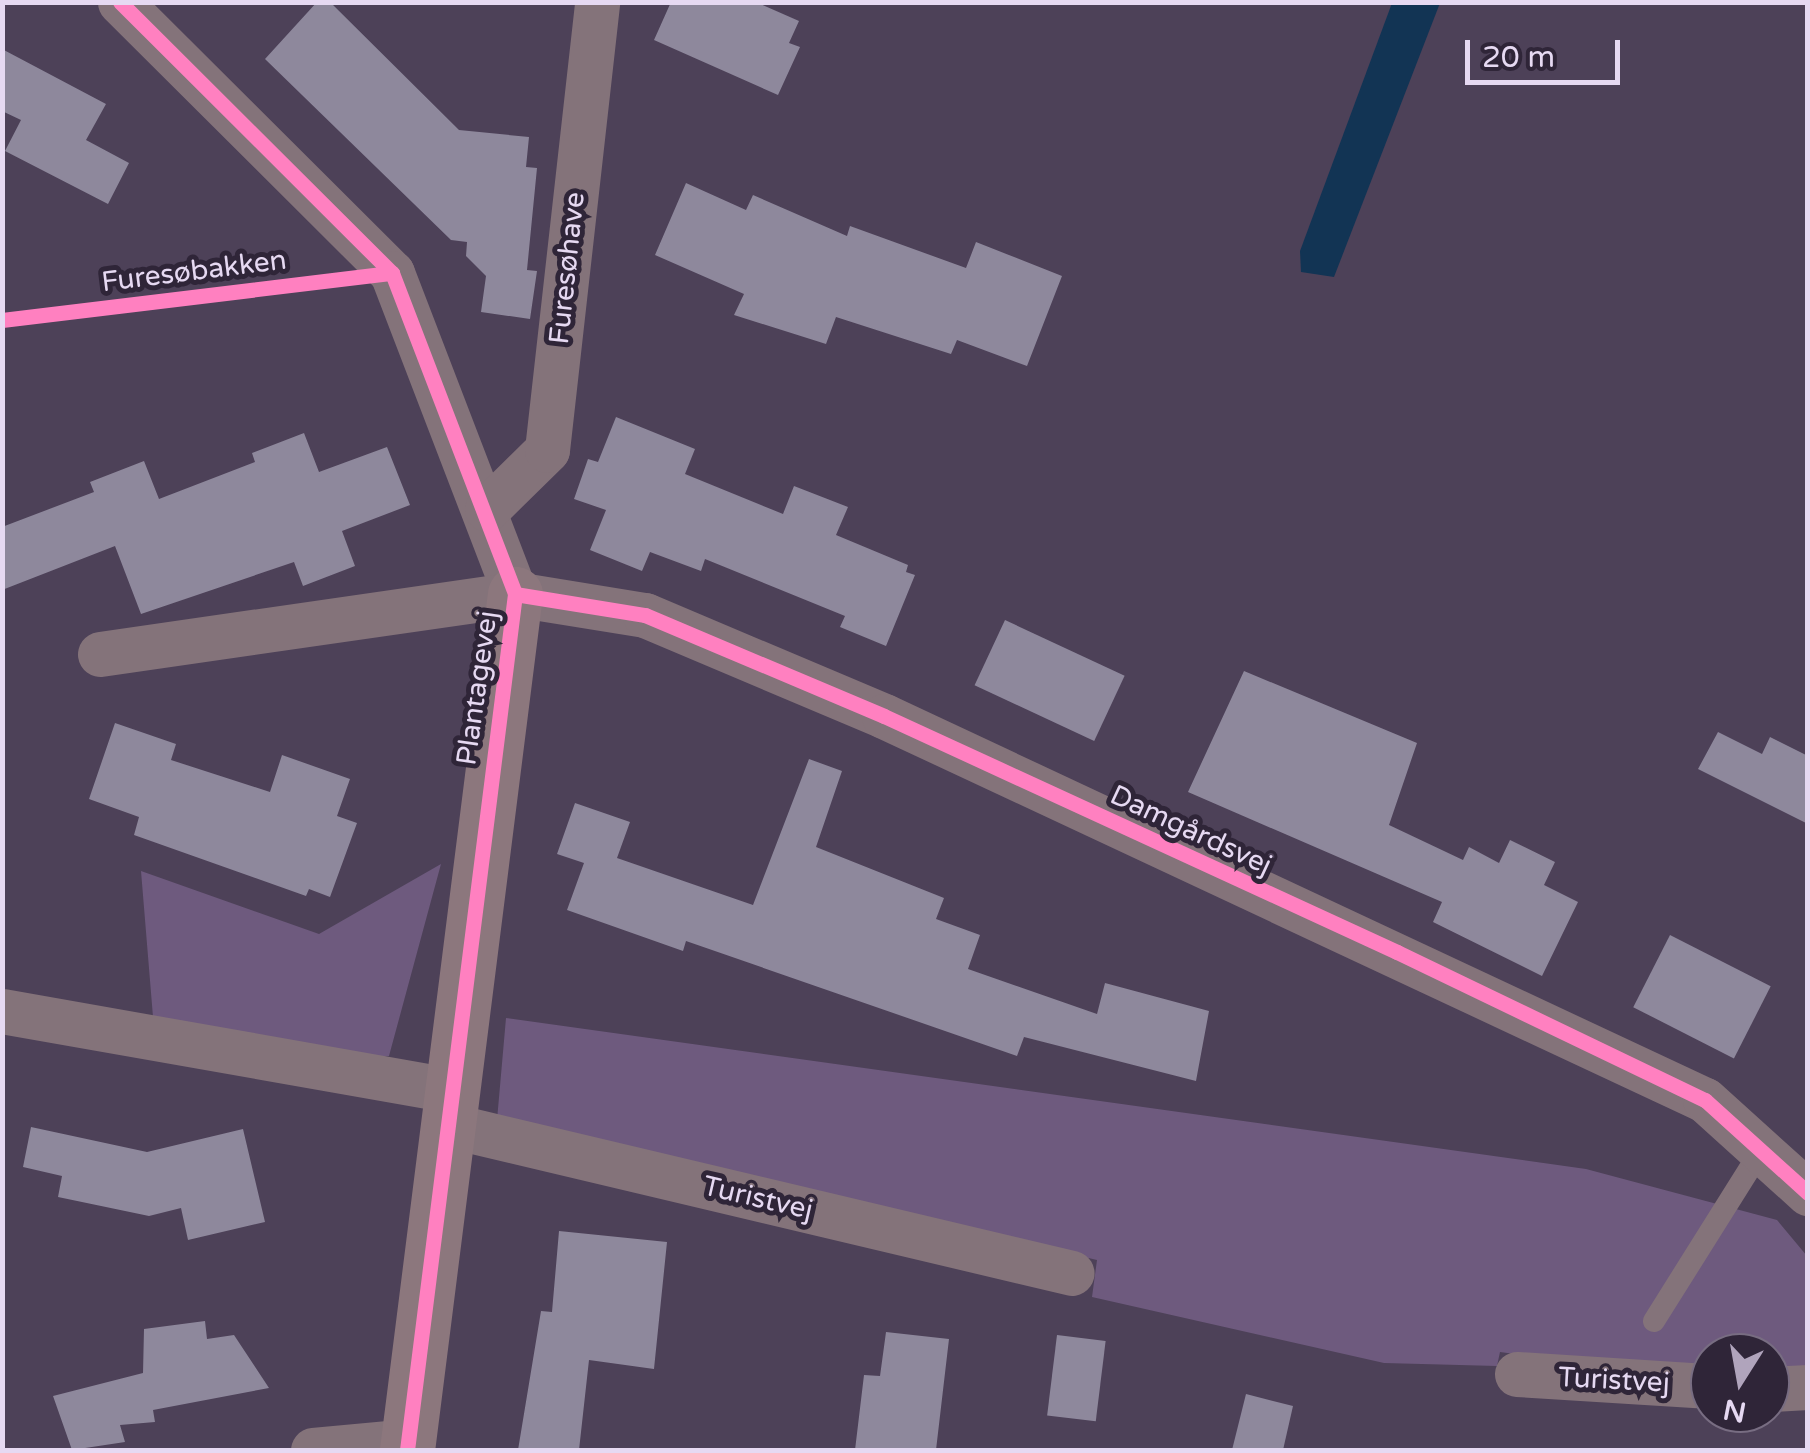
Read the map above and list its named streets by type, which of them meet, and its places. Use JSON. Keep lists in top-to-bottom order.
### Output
{
  "streets": {
    "street": [
      "Furesøhave",
      "Plantagevej",
      "Damgårdsvej",
      "Turistvej"
    ],
    "cycle path": ["Furesøbakken"]
  },
  "crossings": [
    ["Furesøhave", "Plantagevej"],
    ["Plantagevej", "Damgårdsvej"],
    ["Plantagevej", "Turistvej"]
  ],
  "scale_bar": "20 m",
  "north": "bottom"
}
